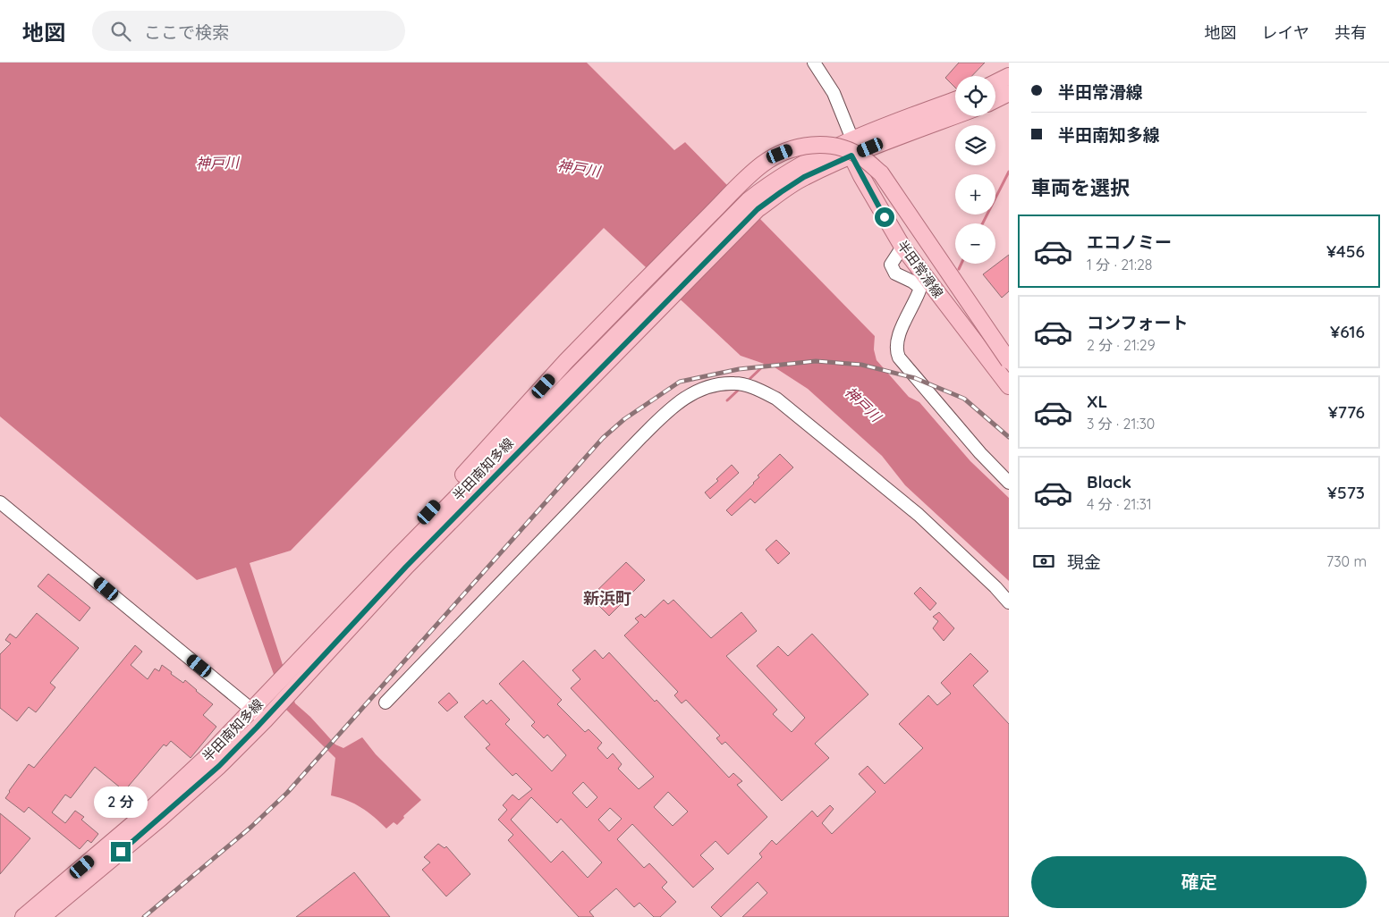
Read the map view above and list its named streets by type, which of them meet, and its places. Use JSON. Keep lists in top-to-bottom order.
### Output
{
  "streets": {
    "main road": ["半田常滑線", "半田南知多線"]
  },
  "crossings": [
    ["半田常滑線", "半田南知多線"]
  ],
  "districts": ["新浜町"],
  "water": ["神戸川"],
  "page": {
    "header": "地図",
    "search": "ここで検索",
    "nav": ["地図", "レイヤ", "共有"],
    "banner": ["半田常滑線", "半田南知多線"],
    "map_buttons": ["+", "−"],
    "heading": "車両を選択",
    "list": [
      {
        "name": "エコノミー",
        "note": "1 分 · 21:28",
        "value": "¥456"
      },
      {
        "name": "コンフォート",
        "note": "2 分 · 21:29",
        "value": "¥616"
      },
      {
        "name": "XL",
        "note": "3 分 · 21:30",
        "value": "¥776"
      },
      {
        "name": "Black",
        "note": "4 分 · 21:31",
        "value": "¥573"
      }
    ],
    "pay": ["現金", "730 m"],
    "bubble": "2 分",
    "buttons": "確定"
  }
}
